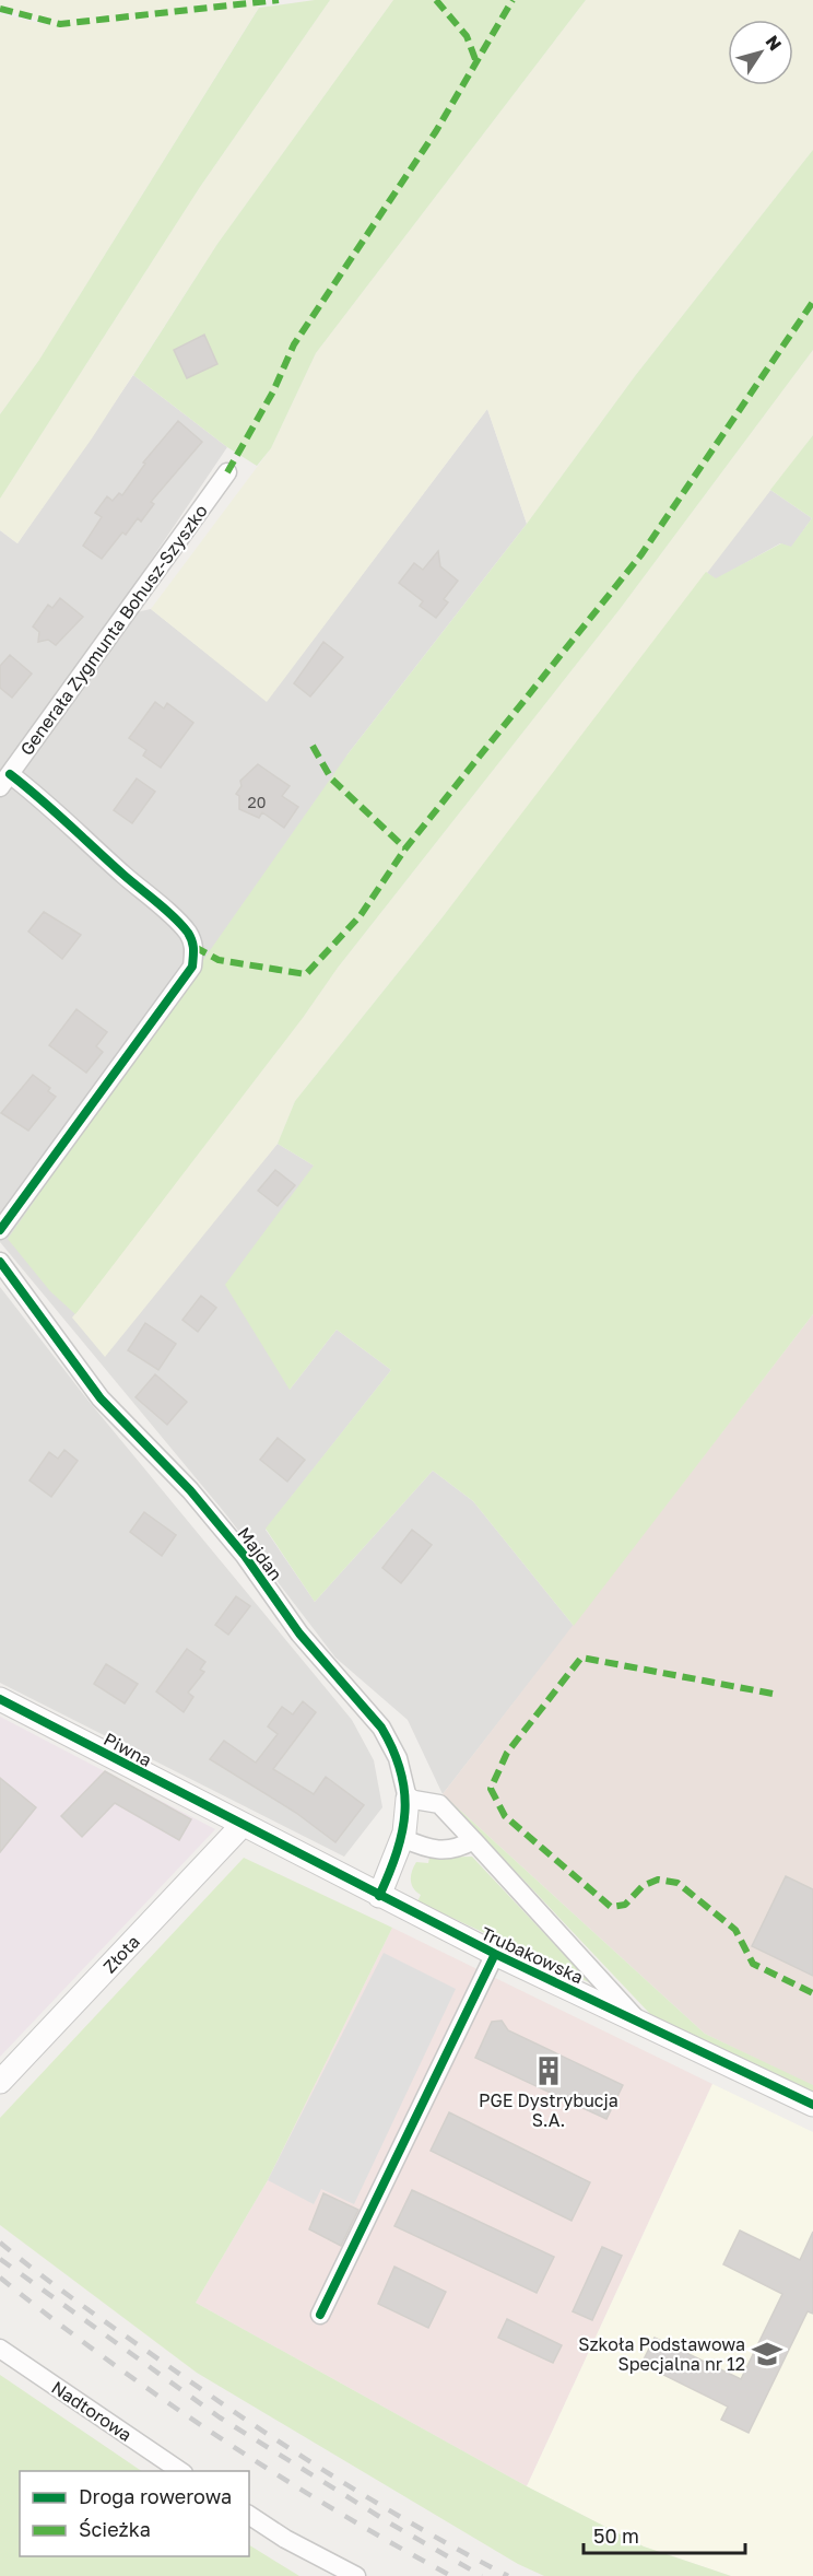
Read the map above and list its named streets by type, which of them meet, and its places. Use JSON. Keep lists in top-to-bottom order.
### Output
{
  "streets": {
    "street": [
      "Generała Zygmunta Bohusz-Szyszko",
      "Majdan",
      "Piwna",
      "Złota",
      "Trubakowska",
      "Nadtorowa"
    ]
  },
  "crossings": [
    ["Majdan", "Trubakowska"],
    ["Piwna", "Złota"],
    ["Piwna", "Trubakowska"],
    ["Złota", "Trubakowska"]
  ],
  "places": {
    "building": ["PGE Dystrybucja S.A."],
    "school or university": ["Szkoła Podstawowa Specjalna nr 12"]
  },
  "house_numbers": ["20"],
  "legend": ["Droga rowerowa", "Ścieżka"],
  "scale_bar": "50 m",
  "north": "top right"
}
